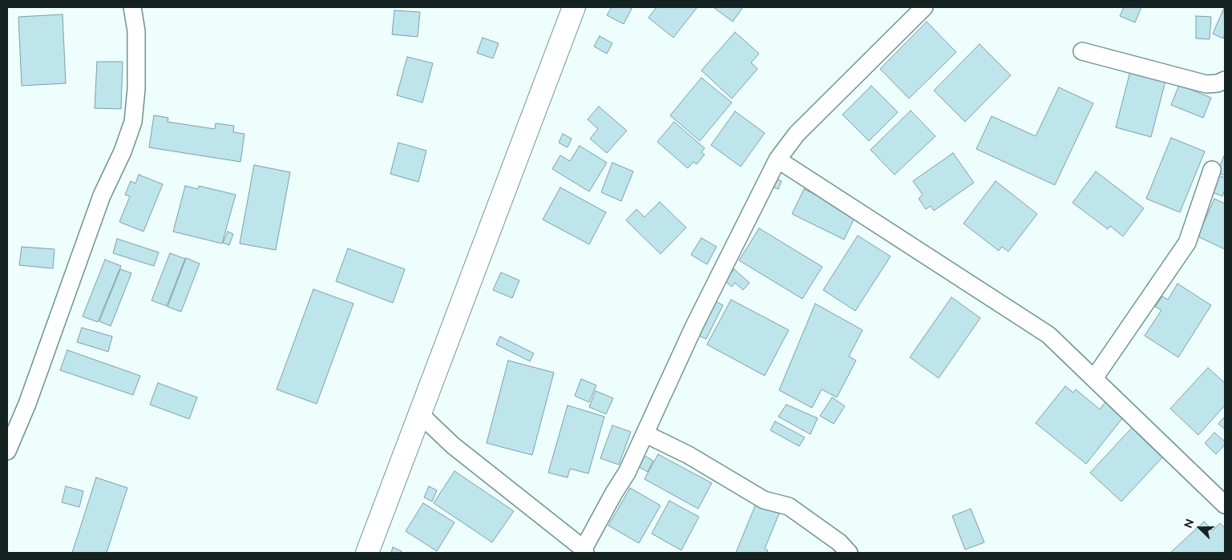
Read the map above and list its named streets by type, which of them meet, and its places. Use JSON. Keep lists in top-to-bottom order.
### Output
{
  "north": "left"
}
